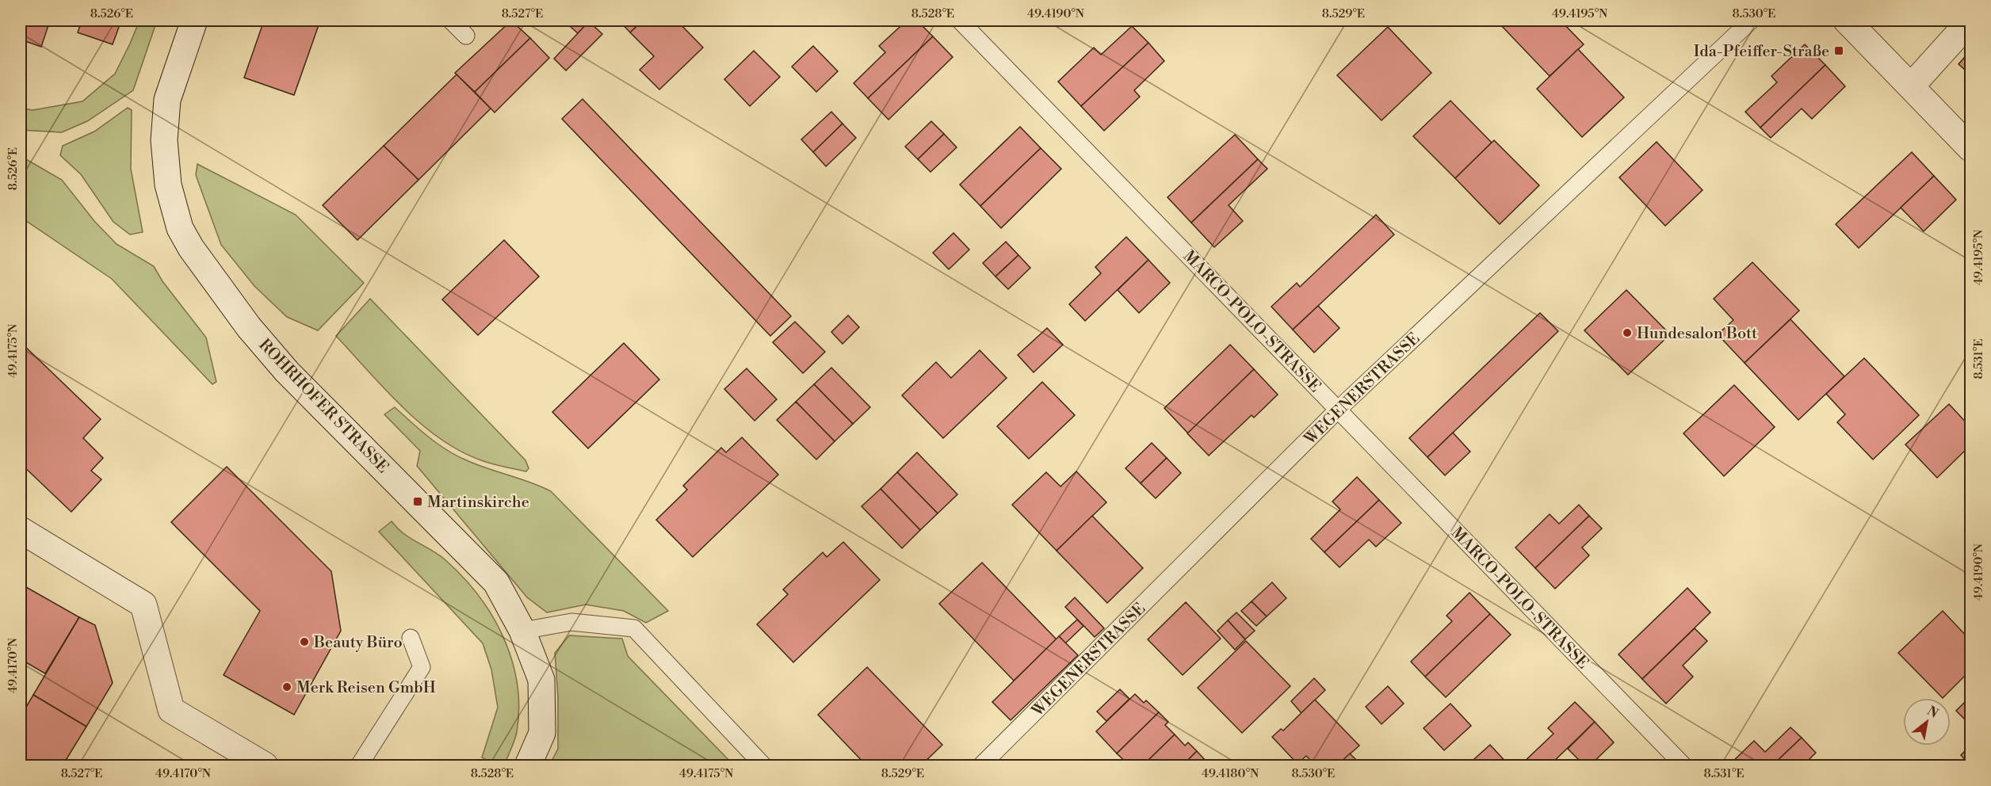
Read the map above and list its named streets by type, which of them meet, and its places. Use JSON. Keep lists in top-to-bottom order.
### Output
{
  "streets": {
    "main road": ["ROHRHOFER STRASSE"],
    "lane": ["MARCO-POLO-STRASSE", "WEGENERSTRASSE"]
  },
  "crossings": [
    ["MARCO-POLO-STRASSE", "WEGENERSTRASSE"]
  ],
  "places": {
    "transit": ["Ida-Pfeiffer-Straße", "Martinskirche"],
    "other": ["Hundesalon Bott", "Beauty Büro", "Merk Reisen GmbH"]
  },
  "north": "top right",
  "coordinates": [
    "8.526°E",
    "8.527°E",
    "8.528°E",
    "49.4190°N",
    "8.529°E",
    "49.4195°N",
    "8.530°E",
    "49.4175°N",
    "8.531°E",
    "49.4170°N",
    "49.4180°N"
  ]
}
